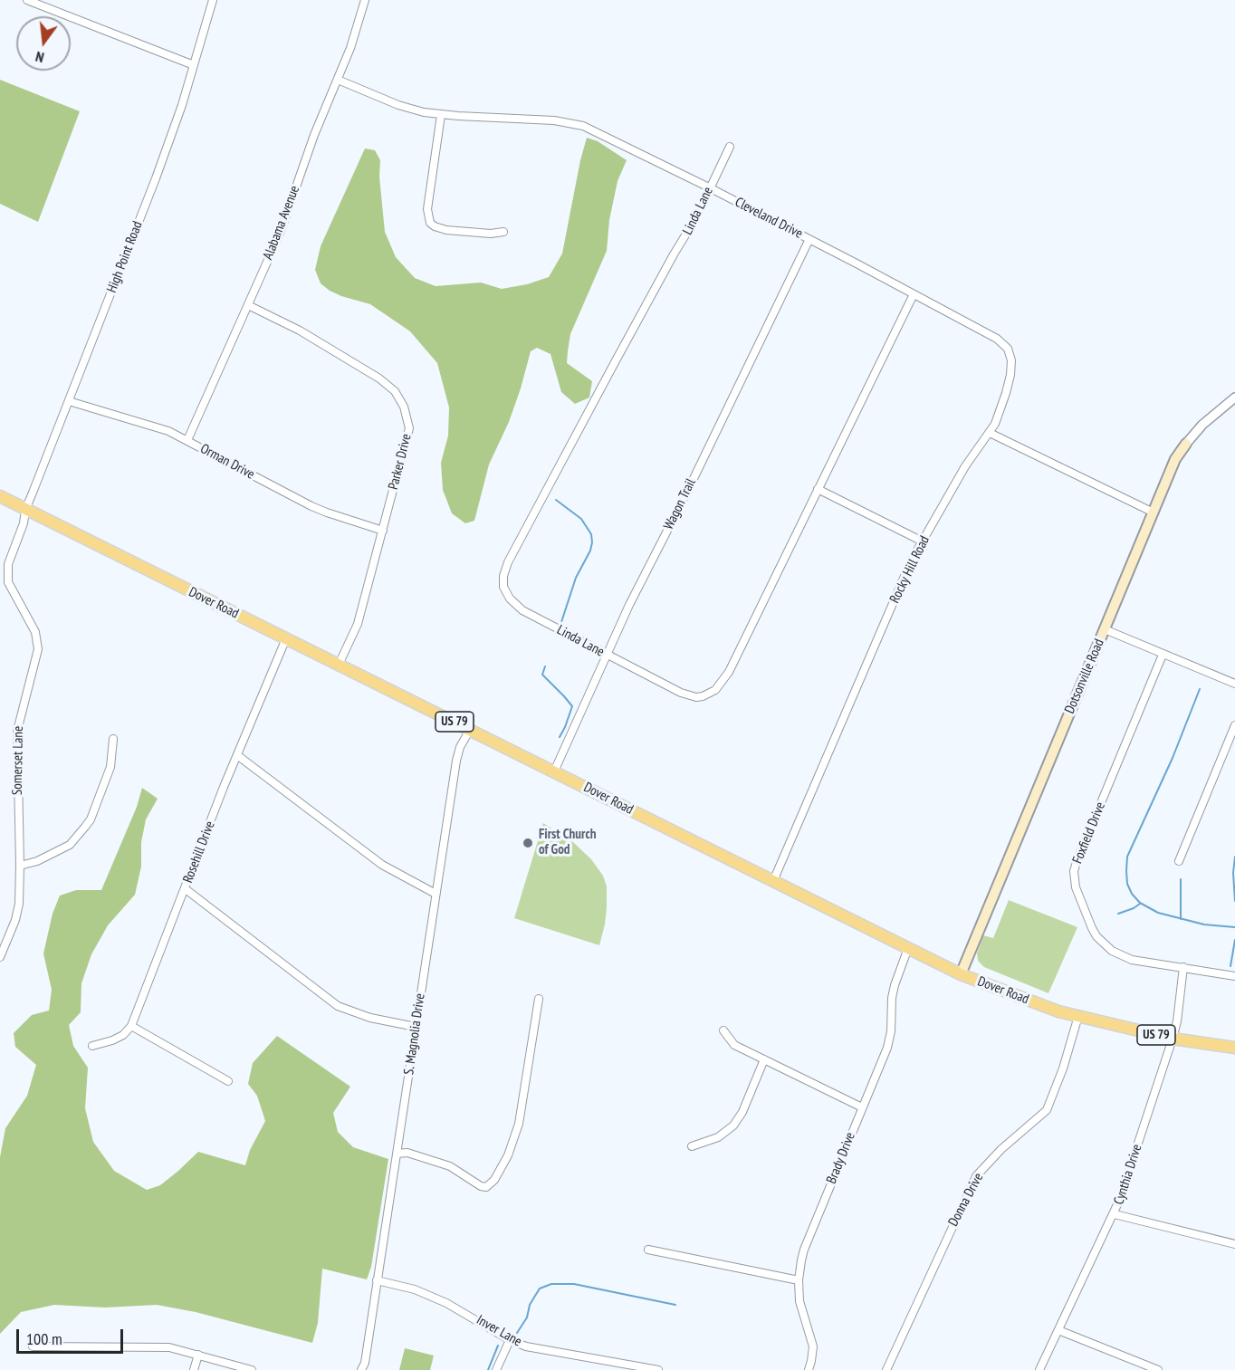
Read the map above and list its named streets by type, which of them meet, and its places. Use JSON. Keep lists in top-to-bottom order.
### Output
{
  "streets": {
    "main road": ["Dover Road", "Dotsonville Road", "US 79"],
    "street": [
      "Linda Lane",
      "Cleveland Drive",
      "Alabama Avenue",
      "High Point Road",
      "Orman Drive",
      "Parker Drive",
      "Wagon Trail",
      "Rocky Hill Road",
      "Somerset Lane",
      "Foxfield Drive",
      "Rosehill Drive",
      "S. Magnolia Drive",
      "Brady Drive",
      "Cynthia Drive",
      "Donna Drive",
      "Inver Lane"
    ]
  },
  "crossings": [
    ["Linda Lane", "Cleveland Drive"],
    ["Linda Lane", "Wagon Trail"],
    ["Cleveland Drive", "Alabama Avenue"],
    ["Cleveland Drive", "Wagon Trail"],
    ["Cleveland Drive", "Rocky Hill Road"],
    ["Alabama Avenue", "Orman Drive"],
    ["Alabama Avenue", "Parker Drive"],
    ["High Point Road", "Orman Drive"],
    ["High Point Road", "Dover Road"],
    ["High Point Road", "Somerset Lane"],
    ["Orman Drive", "Parker Drive"],
    ["Parker Drive", "Dover Road"],
    ["Wagon Trail", "Dover Road"],
    ["Rocky Hill Road", "Dover Road"],
    ["Dover Road", "Dotsonville Road"],
    ["Dover Road", "Somerset Lane"],
    ["Dover Road", "Rosehill Drive"],
    ["Dover Road", "S. Magnolia Drive"],
    ["Dover Road", "Brady Drive"],
    ["Dover Road", "Cynthia Drive"],
    ["Dover Road", "Donna Drive"],
    ["Foxfield Drive", "Cynthia Drive"],
    ["S. Magnolia Drive", "Inver Lane"]
  ],
  "places": ["First Church of God"],
  "scale_bar": "100 m",
  "north": "bottom"
}
